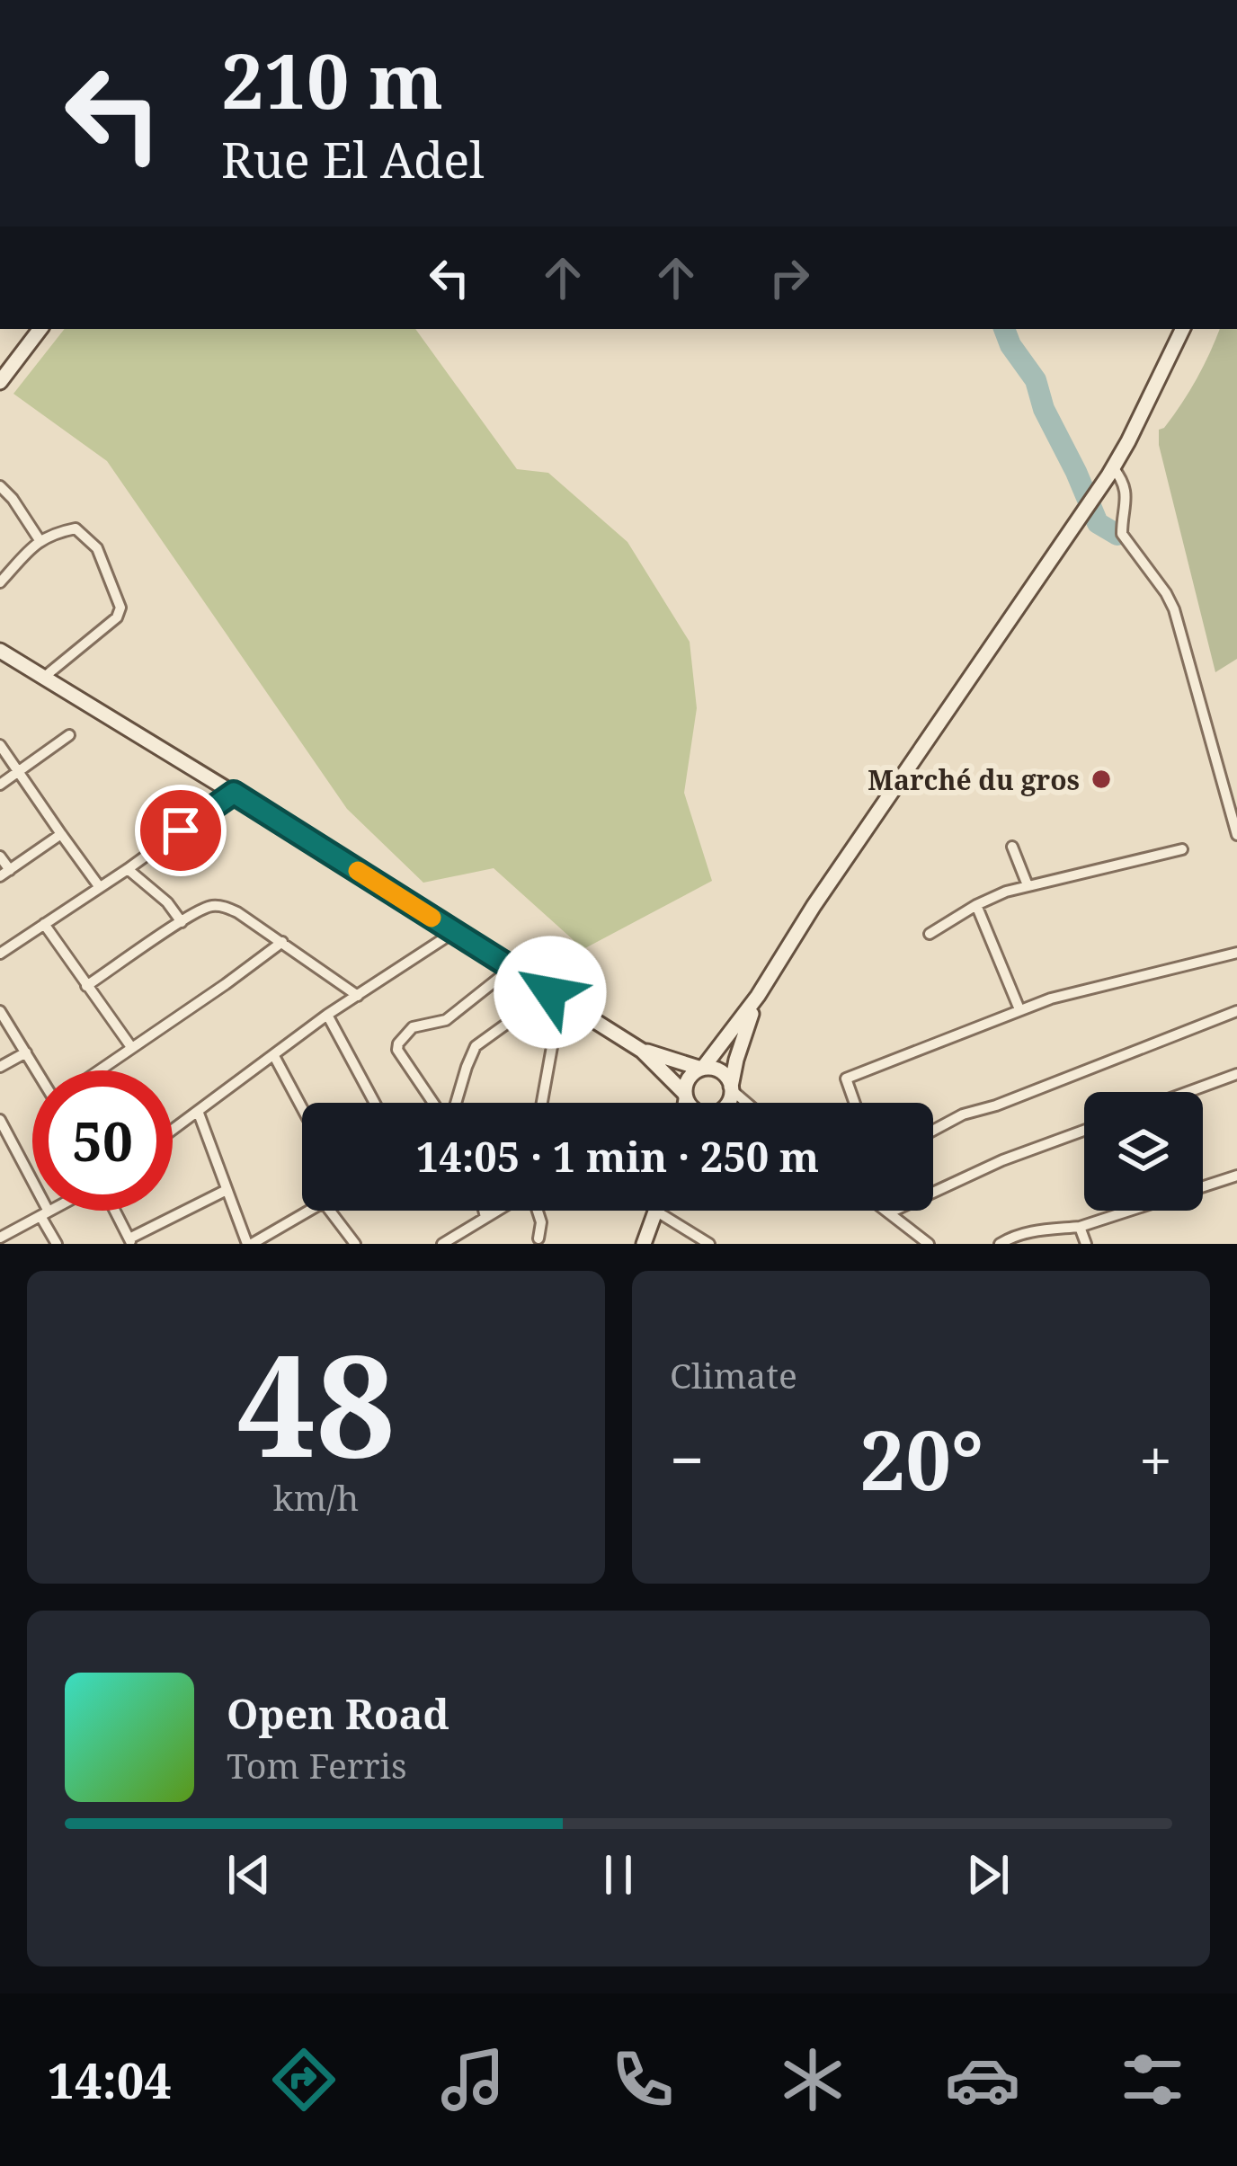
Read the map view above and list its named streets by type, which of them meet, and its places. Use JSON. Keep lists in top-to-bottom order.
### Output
{
  "places": ["Marché du gros"],
  "page": {
    "turn": ["210 m", "Rue El Adel"],
    "limit": "50",
    "trip": "14:05 · 1 min · 250 m",
    "tile": [
      ["48", "km/h"],
      "Climate"
    ],
    "heat": ["−", "20°", "+"],
    "song": ["Open Road", "Tom Ferris"],
    "tabs": "14:04"
  }
}
